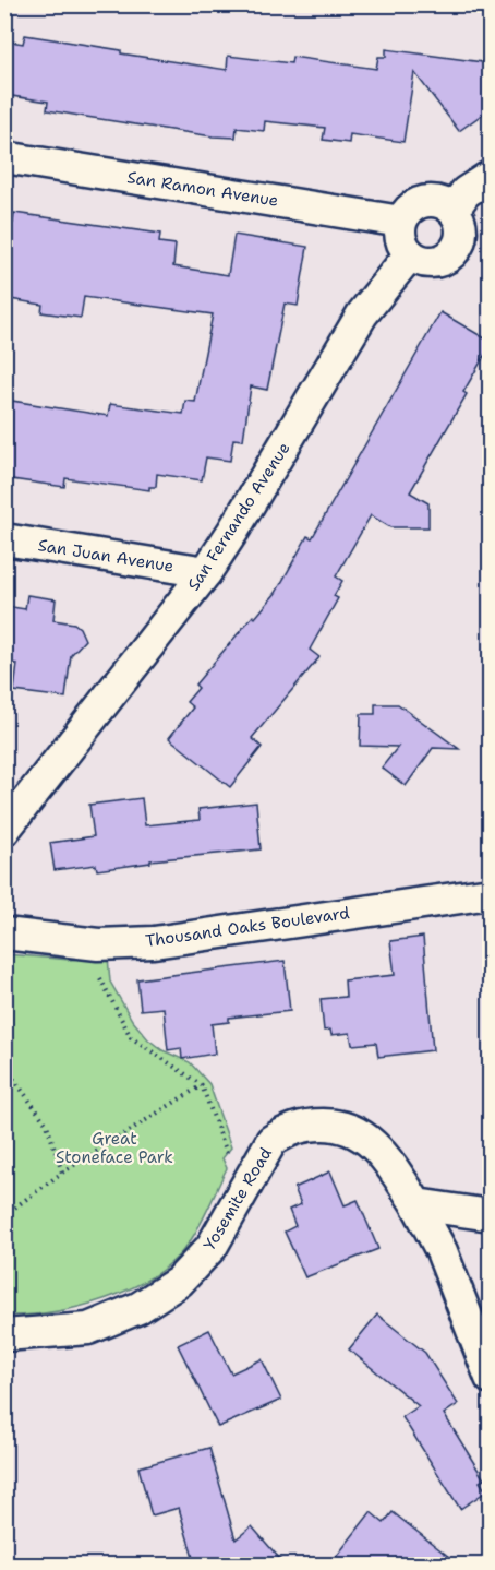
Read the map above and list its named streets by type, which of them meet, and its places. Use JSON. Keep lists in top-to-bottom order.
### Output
{
  "streets": {
    "street": [
      "San Ramon Avenue",
      "San Fernando Avenue",
      "San Juan Avenue",
      "Thousand Oaks Boulevard",
      "Yosemite Road"
    ]
  },
  "crossings": [
    ["San Ramon Avenue", "San Fernando Avenue"],
    ["San Fernando Avenue", "San Juan Avenue"]
  ],
  "parks": ["Great Stoneface Park"]
}
